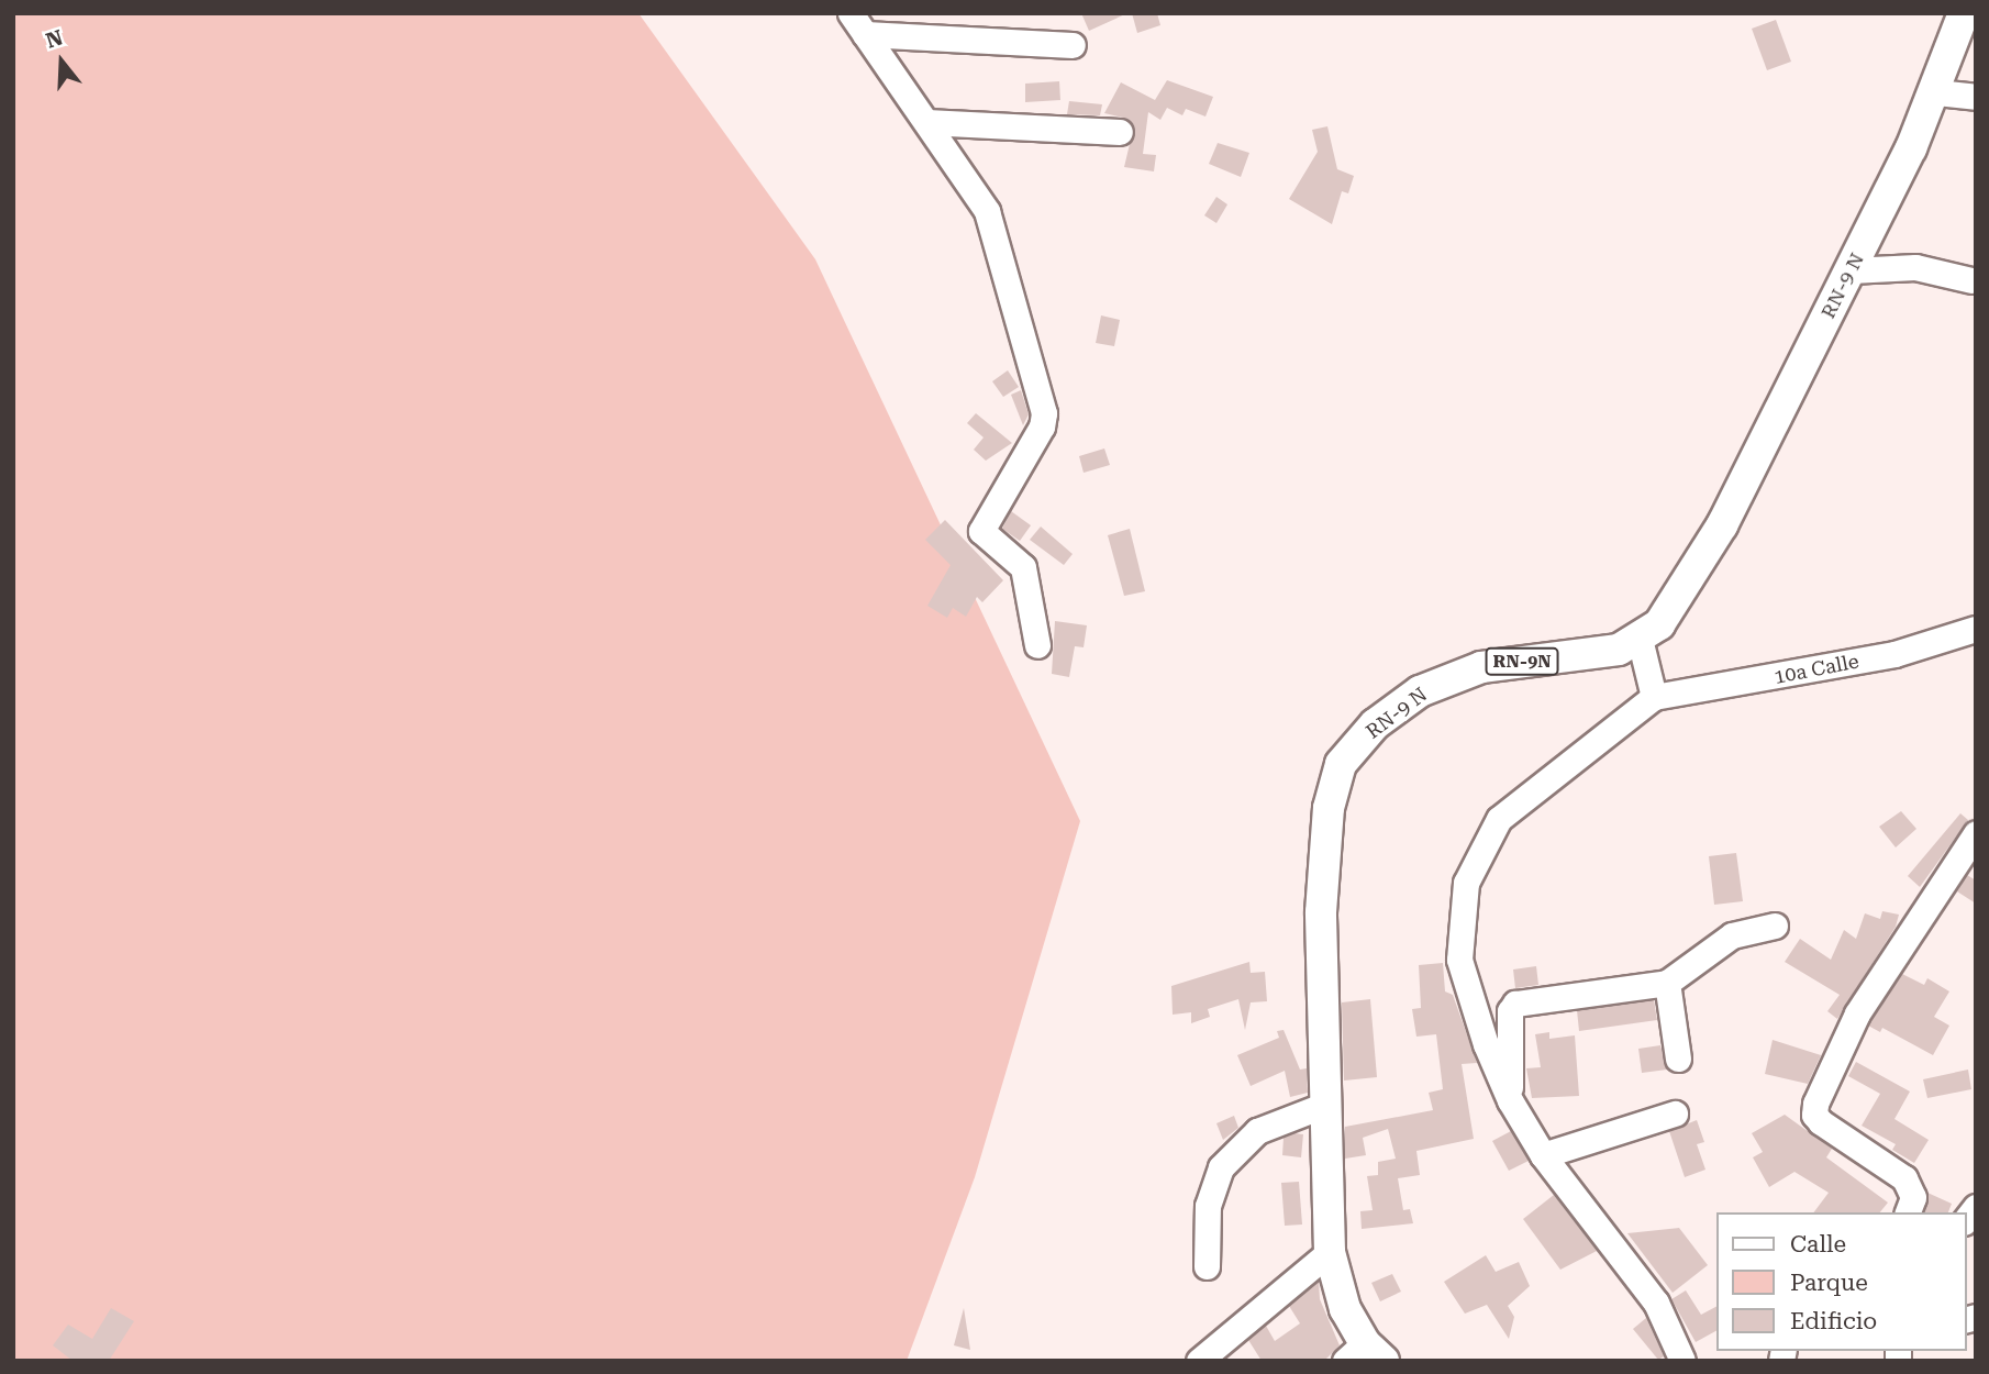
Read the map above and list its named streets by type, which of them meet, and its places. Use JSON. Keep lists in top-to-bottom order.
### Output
{
  "streets": {
    "main road": ["RN-9 N", "RN-9N"],
    "street": ["10a Calle"]
  },
  "legend": ["Calle", "Parque", "Edificio"],
  "north": "top"
}
